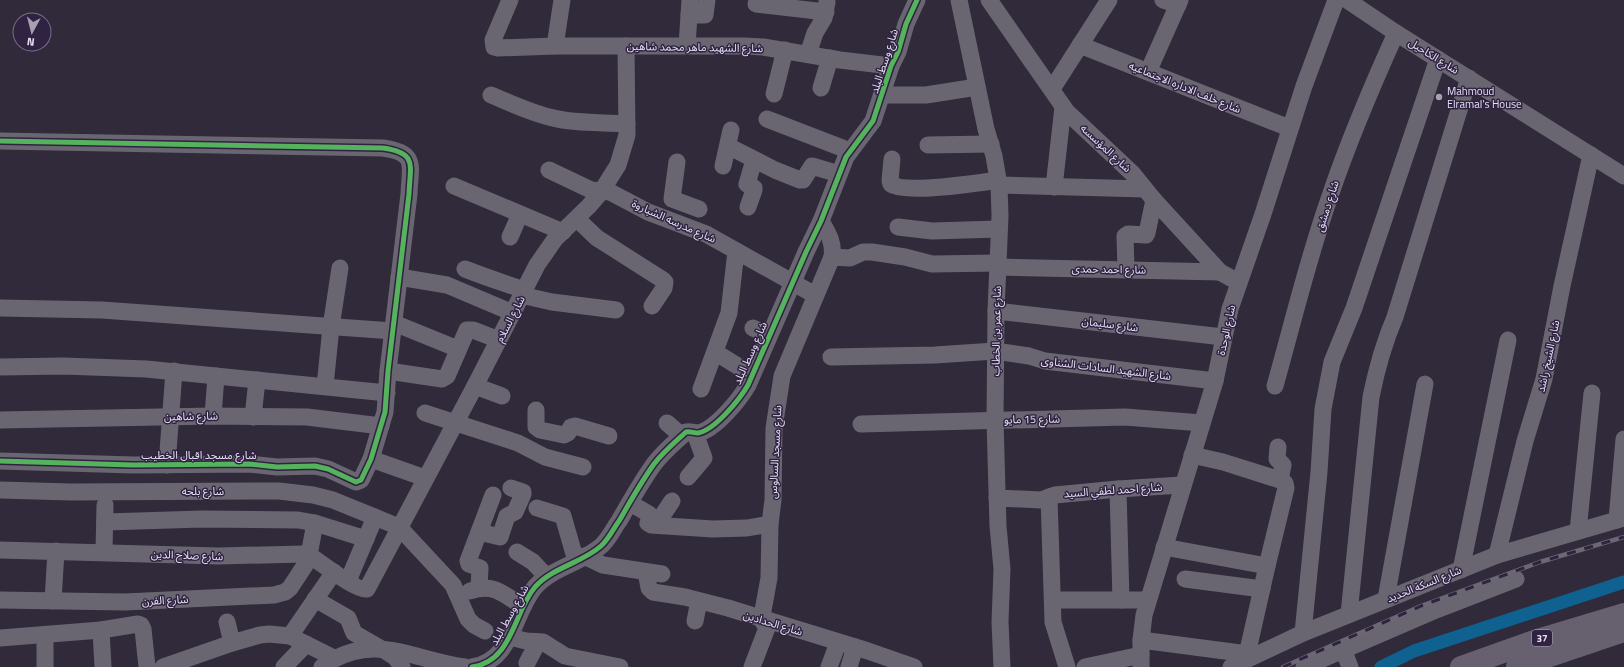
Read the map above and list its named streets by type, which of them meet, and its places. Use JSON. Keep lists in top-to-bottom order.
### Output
{
  "streets": {
    "highway": ["37"],
    "street": [
      "شارع الشهيد ماهر محمد شاهين",
      "شارع الكاحيل",
      "شارع وسط البلد",
      "شارع خلف الاداره الاجتماعيه",
      "شارع المؤسسه",
      "شارع دمشق",
      "شارع مدرسه الشباروة",
      "شارع احمد حمدى",
      "شارع السلام",
      "شارع سليمان",
      "شارع الوحدة",
      "شارع عمر بن الخطاب",
      "شارع الشيخ راشد",
      "شارع الشهيد السادات الشناوى",
      "شارع شاهين",
      "شارع 15 مايو",
      "شارع مسجد السالوس",
      "شارع مسجد اقبال الخطيب",
      "شارع احمد لطفي السيد",
      "شارع بلحه",
      "شارع صلاح الدين",
      "شارع السكة الحديد",
      "شارع الفرن",
      "شارع الحدادين"
    ]
  },
  "crossings": [
    ["شارع الشهيد ماهر محمد شاهين", "شارع وسط البلد"],
    ["شارع الشهيد ماهر محمد شاهين", "شارع السلام"],
    ["شارع الكاحيل", "شارع دمشق"],
    ["شارع الكاحيل", "شارع الشيخ راشد"],
    ["شارع وسط البلد", "شارع مدرسه الشباروة"],
    ["شارع وسط البلد", "شارع مسجد السالوس"],
    ["شارع وسط البلد", "شارع الحدادين"],
    ["شارع خلف الاداره الاجتماعيه", "شارع الوحدة"],
    ["شارع المؤسسه", "شارع احمد حمدى"],
    ["شارع المؤسسه", "شارع الوحدة"],
    ["شارع مدرسه الشباروة", "شارع السلام"],
    ["شارع مدرسه الشباروة", "شارع مسجد السالوس"],
    ["شارع احمد حمدى", "شارع عمر بن الخطاب"],
    ["شارع احمد حمدى", "شارع مسجد السالوس"],
    ["شارع السلام", "شارع بلحه"],
    ["شارع سليمان", "شارع الوحدة"],
    ["شارع سليمان", "شارع عمر بن الخطاب"],
    ["شارع الوحدة", "شارع الشهيد السادات الشناوى"],
    ["شارع الوحدة", "شارع 15 مايو"],
    ["شارع الوحدة", "شارع احمد لطفي السيد"],
    ["شارع عمر بن الخطاب", "شارع الشهيد السادات الشناوى"],
    ["شارع عمر بن الخطاب", "شارع 15 مايو"],
    ["شارع عمر بن الخطاب", "شارع احمد لطفي السيد"],
    ["شارع الشيخ راشد", "شارع السكة الحديد"],
    ["شارع شاهين", "شارع مسجد اقبال الخطيب"],
    ["شارع مسجد السالوس", "شارع الحدادين"],
    ["شارع صلاح الدين", "شارع الفرن"]
  ],
  "places": ["Mahmoud Elramal's House"],
  "north": "bottom"
}
